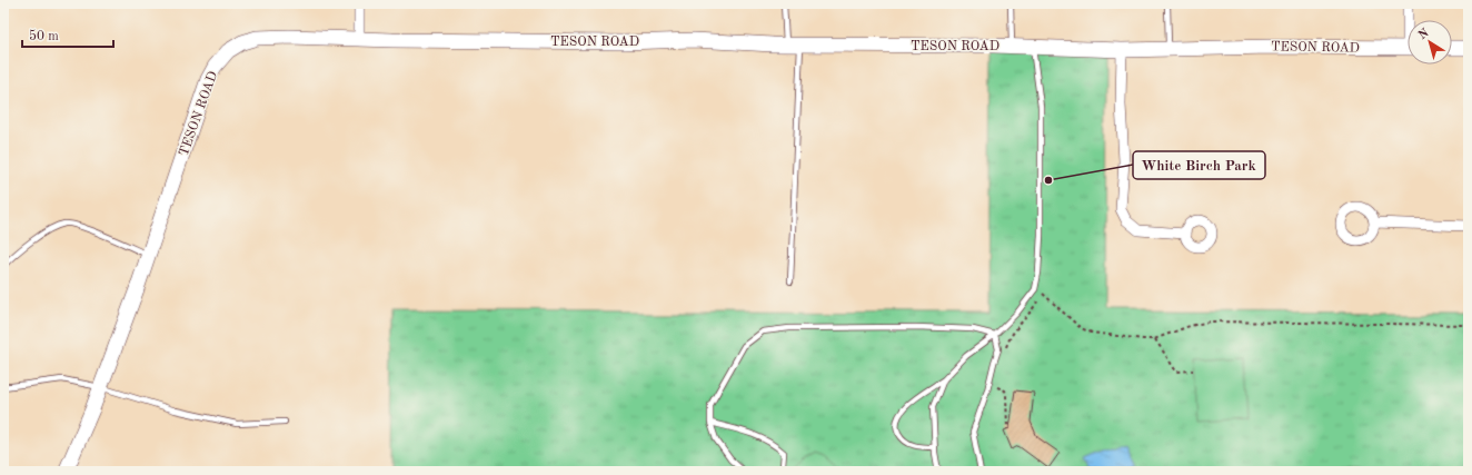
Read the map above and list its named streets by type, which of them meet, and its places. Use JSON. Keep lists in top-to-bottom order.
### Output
{
  "streets": {
    "street": ["TESON ROAD"]
  },
  "places": ["White Birch Park"],
  "scale_bar": "50 m",
  "north": "top left"
}
